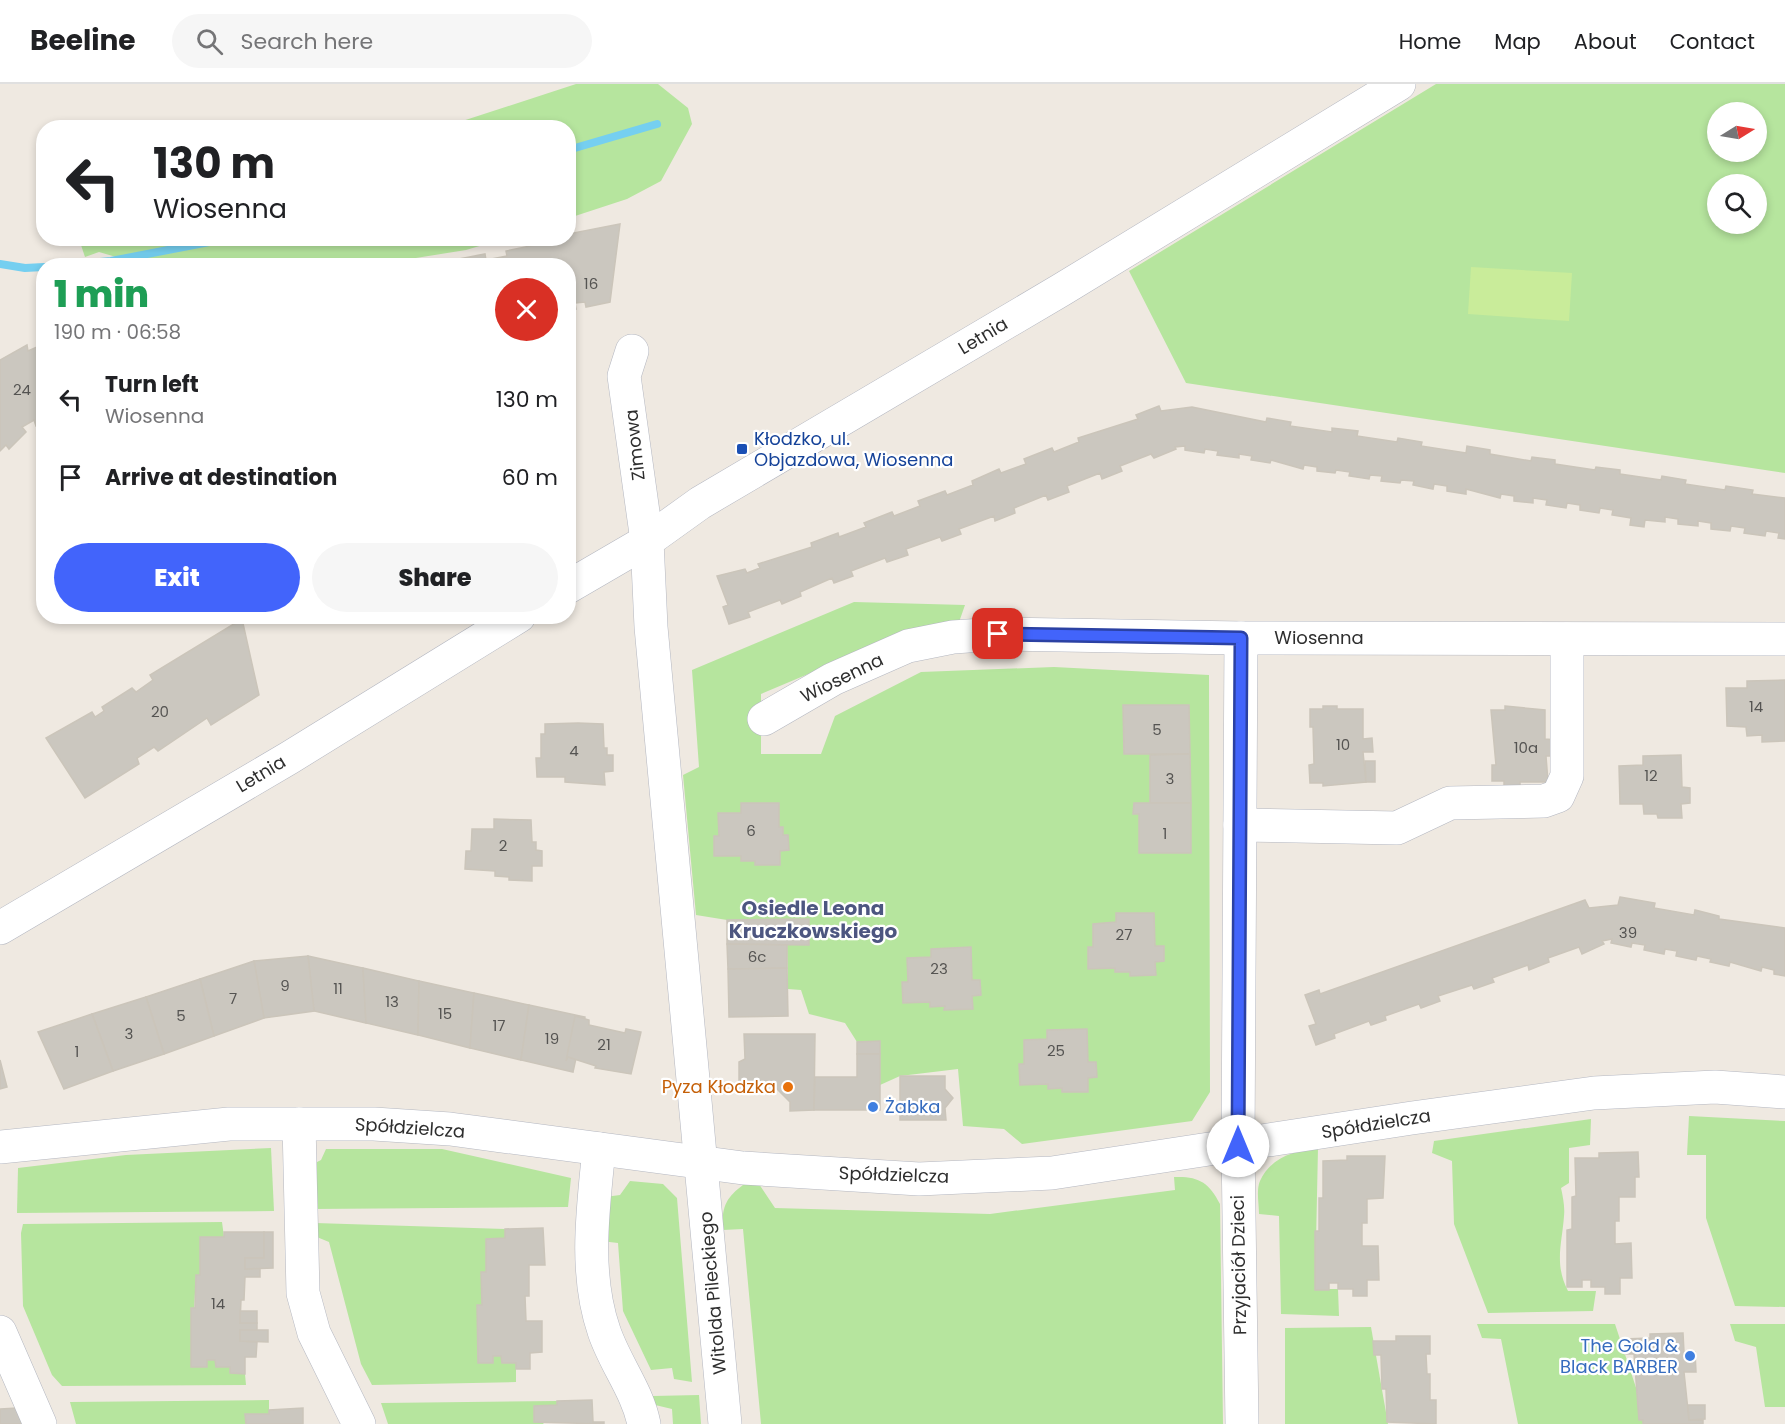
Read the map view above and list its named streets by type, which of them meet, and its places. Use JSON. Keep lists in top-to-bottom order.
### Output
{
  "streets": {
    "street": [
      "Letnia",
      "Zimowa",
      "Wiosenna",
      "Spółdzielcza",
      "Przyjaciół Dzieci",
      "Witolda Pileckiego"
    ]
  },
  "crossings": [
    ["Letnia", "Zimowa"],
    ["Wiosenna", "Przyjaciół Dzieci"],
    ["Spółdzielcza", "Przyjaciół Dzieci"],
    ["Spółdzielcza", "Witolda Pileckiego"]
  ],
  "districts": ["Osiedle Leona Kruczkowskiego"],
  "places": {
    "transit": ["Kłodzko, ul. Objazdowa, Wiosenna"],
    "other": ["Pyza Kłodzka", "Żabka", "The Gold & Black BARBER"]
  },
  "house_numbers": [
    "16",
    "24",
    "14",
    "20",
    "5",
    "10",
    "10a",
    "4",
    "12",
    "3",
    "6",
    "1",
    "2",
    "39",
    "27",
    "6c",
    "23",
    "9",
    "11",
    "7",
    "13",
    "15",
    "5",
    "17",
    "3",
    "19",
    "21",
    "25",
    "1",
    "14"
  ],
  "north": "right",
  "page": {
    "header": "Beeline",
    "search": "Search here",
    "nav": [
      "Home",
      "Map",
      "About",
      "Contact"
    ],
    "turn": ["130 m", "Wiosenna"],
    "heading": ["1 min", "190 m · 06:58"],
    "list": [
      {
        "name": "Turn left",
        "note": "Wiosenna",
        "value": "130 m"
      },
      {
        "name": "Arrive at destination",
        "value": "60 m"
      }
    ],
    "buttons": ["Exit", "Share"]
  }
}
